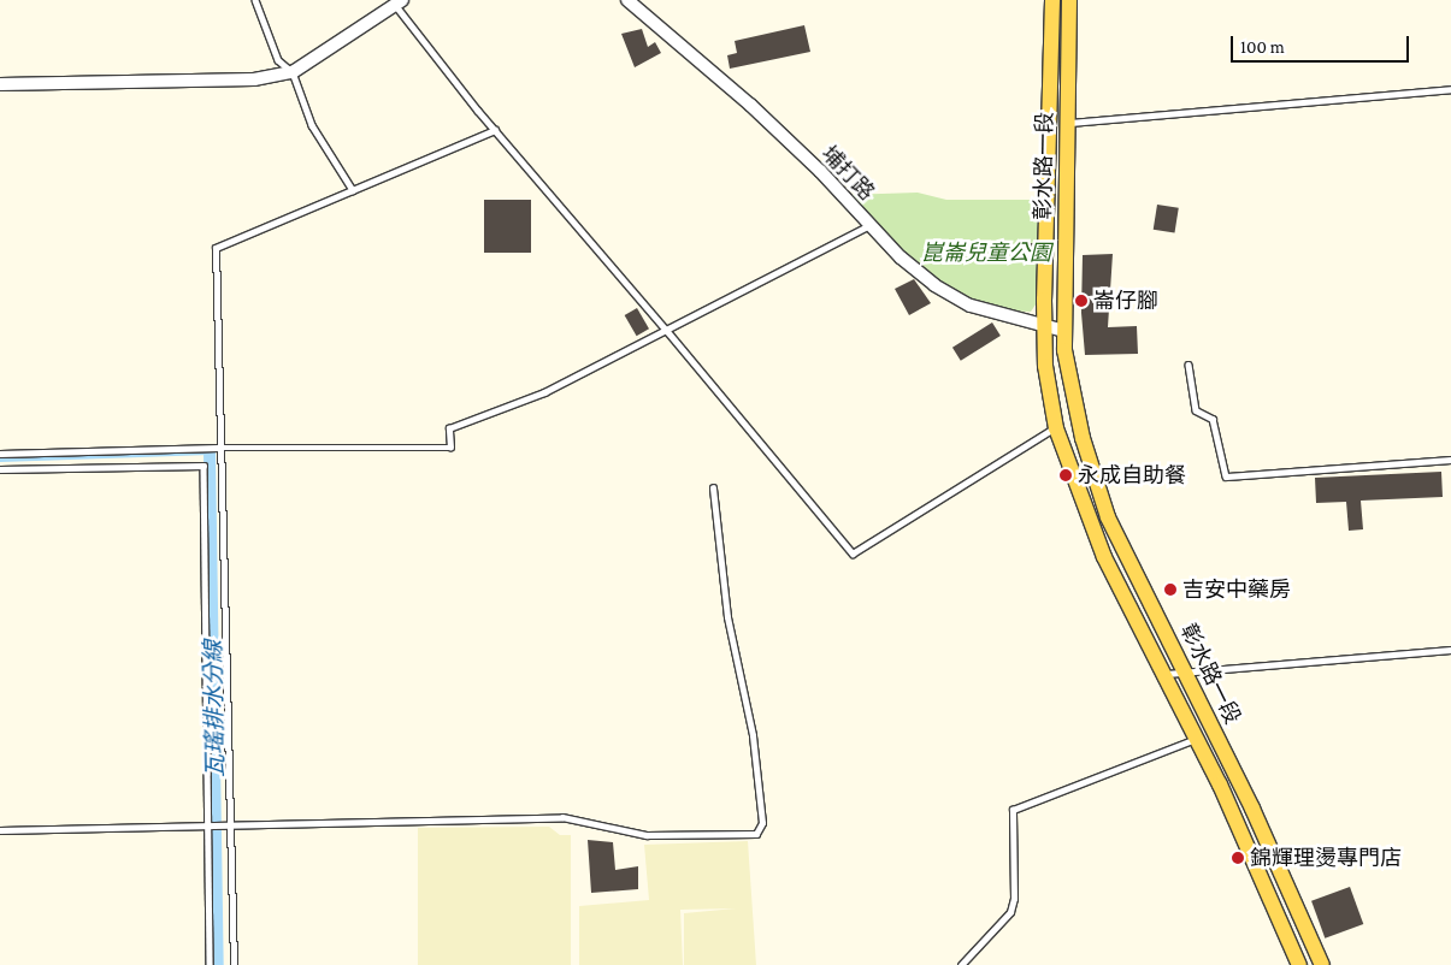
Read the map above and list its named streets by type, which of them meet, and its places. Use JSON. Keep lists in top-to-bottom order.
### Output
{
  "streets": {
    "main road": ["彰水路一段"],
    "street": ["埔打路"]
  },
  "crossings": [
    ["彰水路一段", "埔打路"]
  ],
  "water": ["瓦瑤排水分線"],
  "parks": ["崑崙兒童公園"],
  "places": [
    "崙仔腳",
    "永成自助餐",
    "吉安中藥房",
    "錦輝理燙專門店"
  ],
  "scale_bar": "100 m"
}
